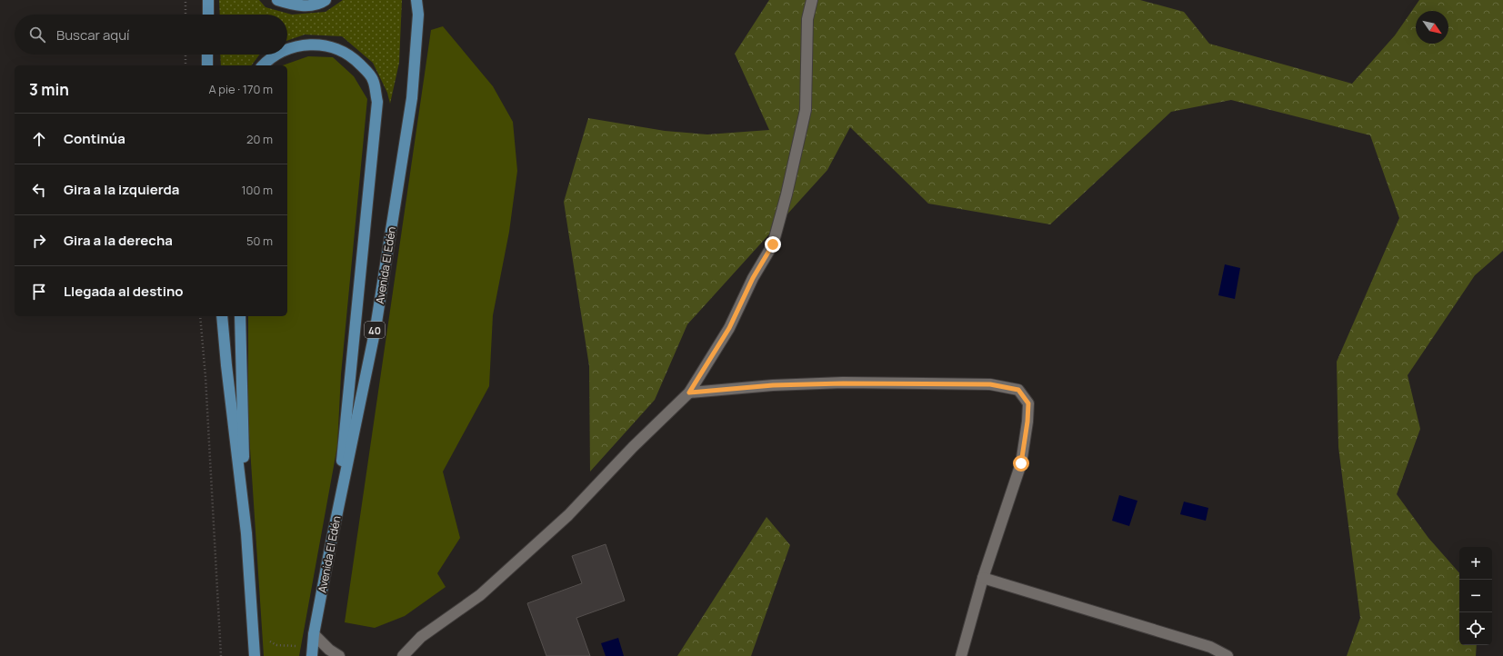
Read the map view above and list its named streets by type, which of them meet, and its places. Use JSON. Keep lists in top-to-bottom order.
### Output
{
  "streets": {
    "main road": ["Avenida El Edén", "40"]
  },
  "north": "bottom right",
  "page": {
    "search": "Buscar aquí",
    "heading": ["3 min", "A pie · 170 m"],
    "list": [
      ["Continúa", "20 m"],
      ["Gira a la izquierda", "100 m"],
      ["Gira a la derecha", "50 m"],
      "Llegada al destino"
    ],
    "map_buttons": ["+", "−"]
  }
}
